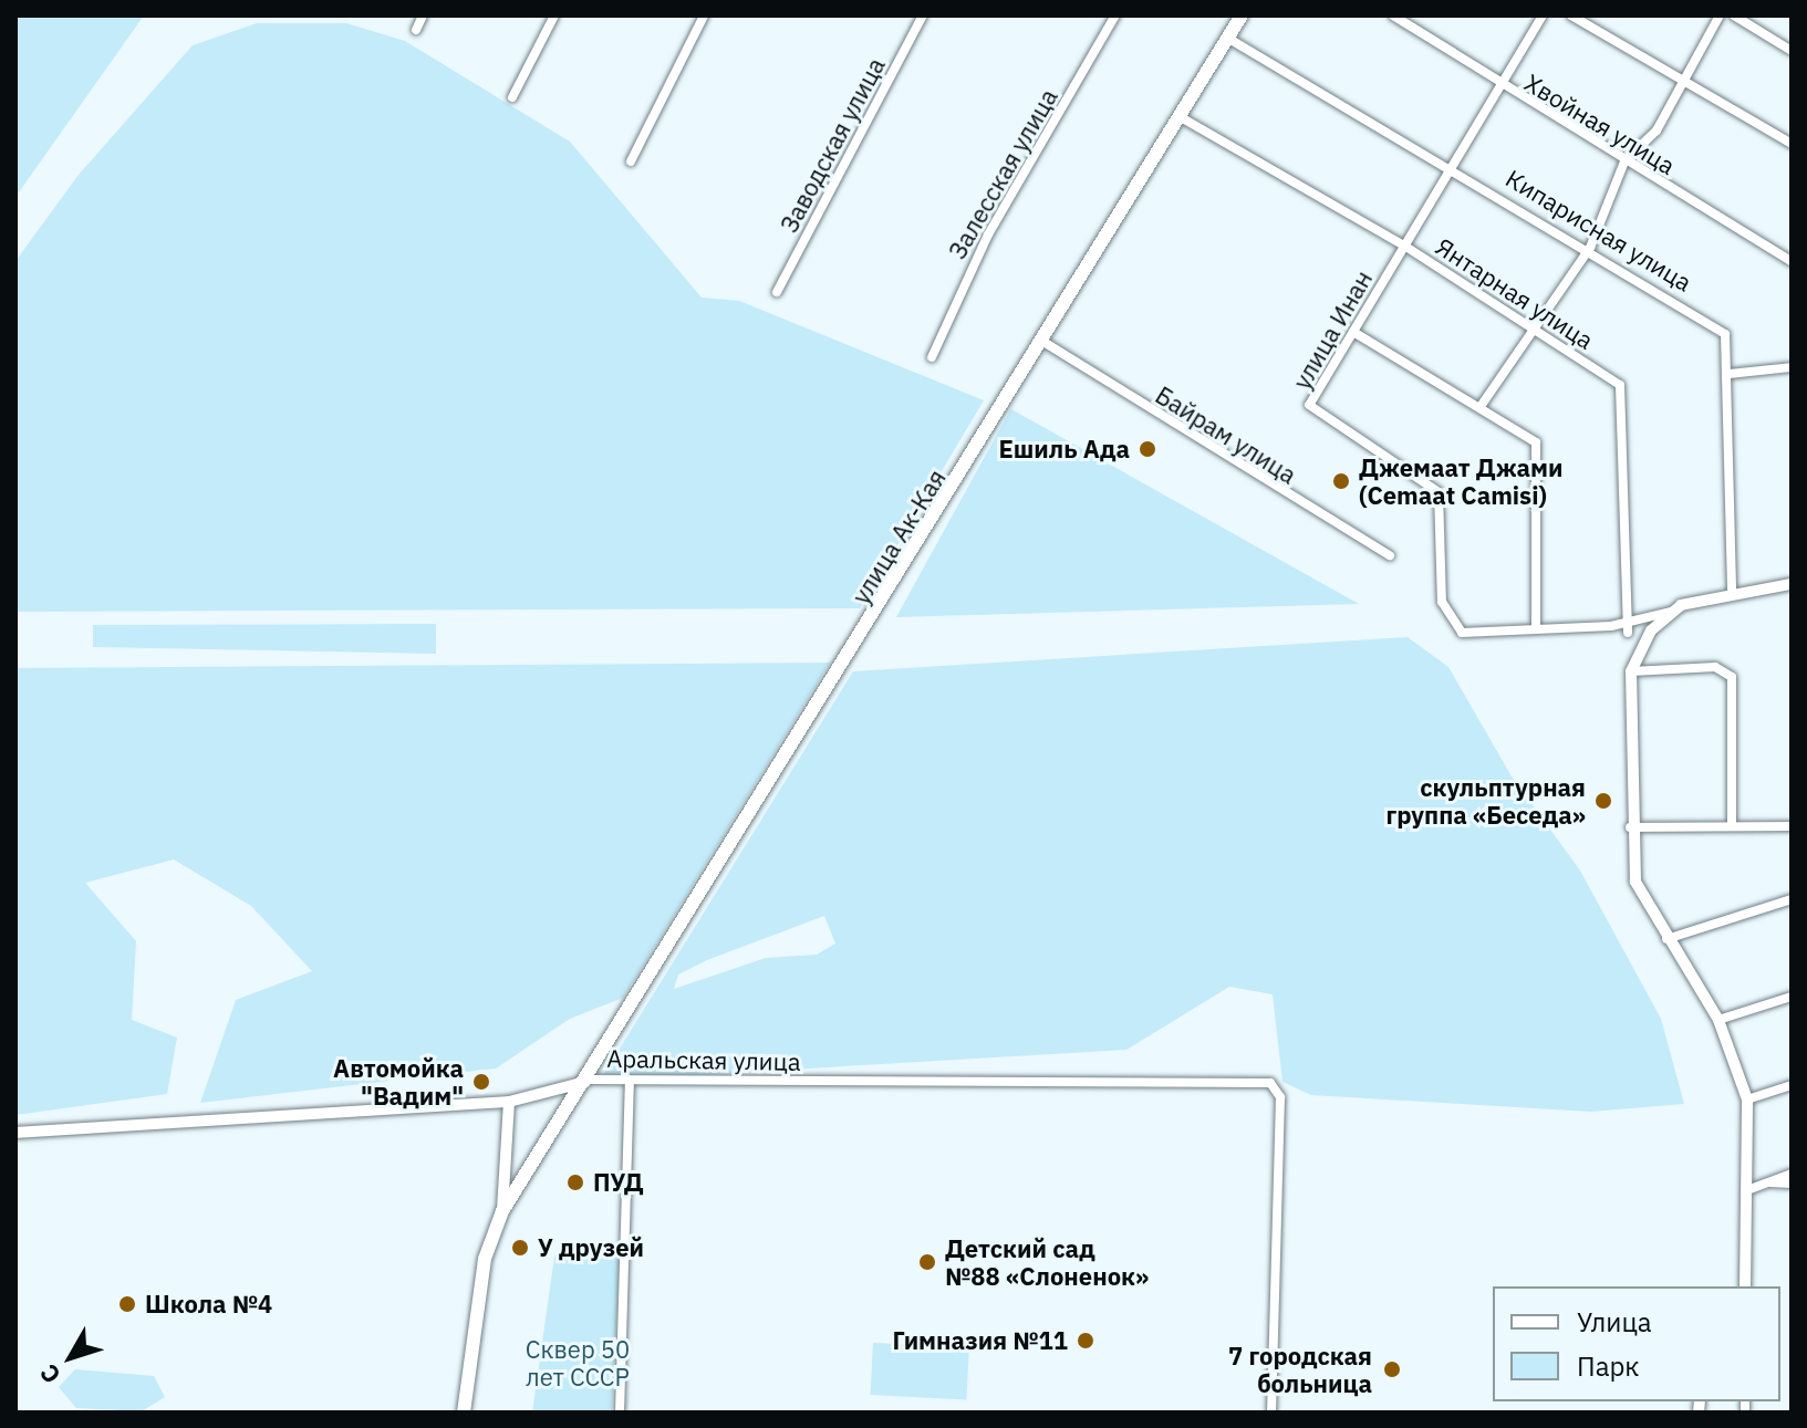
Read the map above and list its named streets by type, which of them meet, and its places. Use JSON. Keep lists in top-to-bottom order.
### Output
{
  "streets": {
    "main road": ["улица Ак-Кая"],
    "street": [
      "Хвойная улица",
      "Заводская улица",
      "Залесская улица",
      "Кипарисная улица",
      "Янтарная улица",
      "улица Инан",
      "Байрам улица",
      "Аральская улица"
    ]
  },
  "crossings": [
    ["Хвойная улица", "улица Инан"],
    ["Кипарисная улица", "улица Инан"],
    ["Кипарисная улица", "улица Ак-Кая"],
    ["Янтарная улица", "улица Инан"],
    ["Янтарная улица", "улица Ак-Кая"],
    ["Байрам улица", "улица Ак-Кая"],
    ["улица Ак-Кая", "Аральская улица"]
  ],
  "parks": ["Сквер 50 лет СССР"],
  "places": [
    "Ешиль Ада",
    "Джемаат Джами (Cemaat Camisi)",
    "скульптурная группа «Беседа»",
    "Автомойка \"Вадим\"",
    "ПУД",
    "У друзей",
    "Детский сад №88 «Слоненок»",
    "Школа №4",
    "Гимназия №11",
    "7 городская больница"
  ],
  "legend": ["Улица", "Парк"],
  "north": "bottom left"
}
